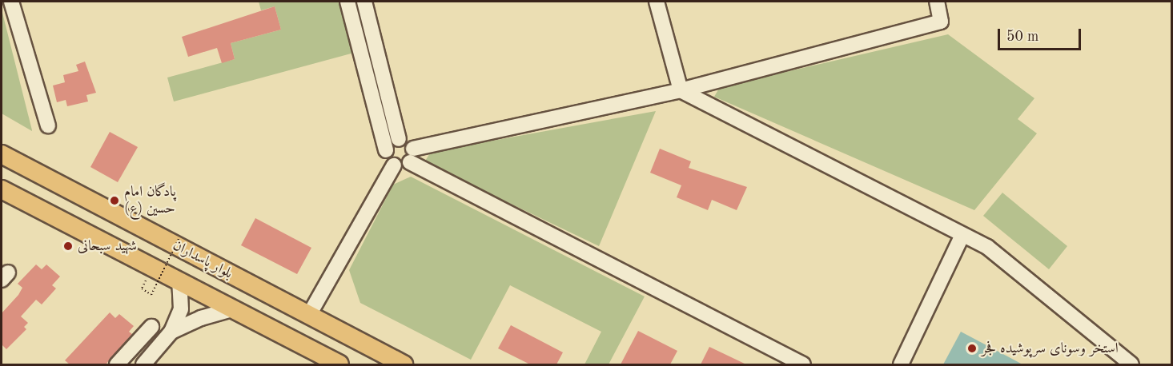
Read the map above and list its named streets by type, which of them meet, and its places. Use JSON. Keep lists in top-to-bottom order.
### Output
{
  "streets": {
    "main road": ["بلوار پاسداران"]
  },
  "places": ["پادگان امام حسین (ع)", "شهید سبحانی", "استخر وسونای سرپوشیده فجر"],
  "scale_bar": "50 m"
}
